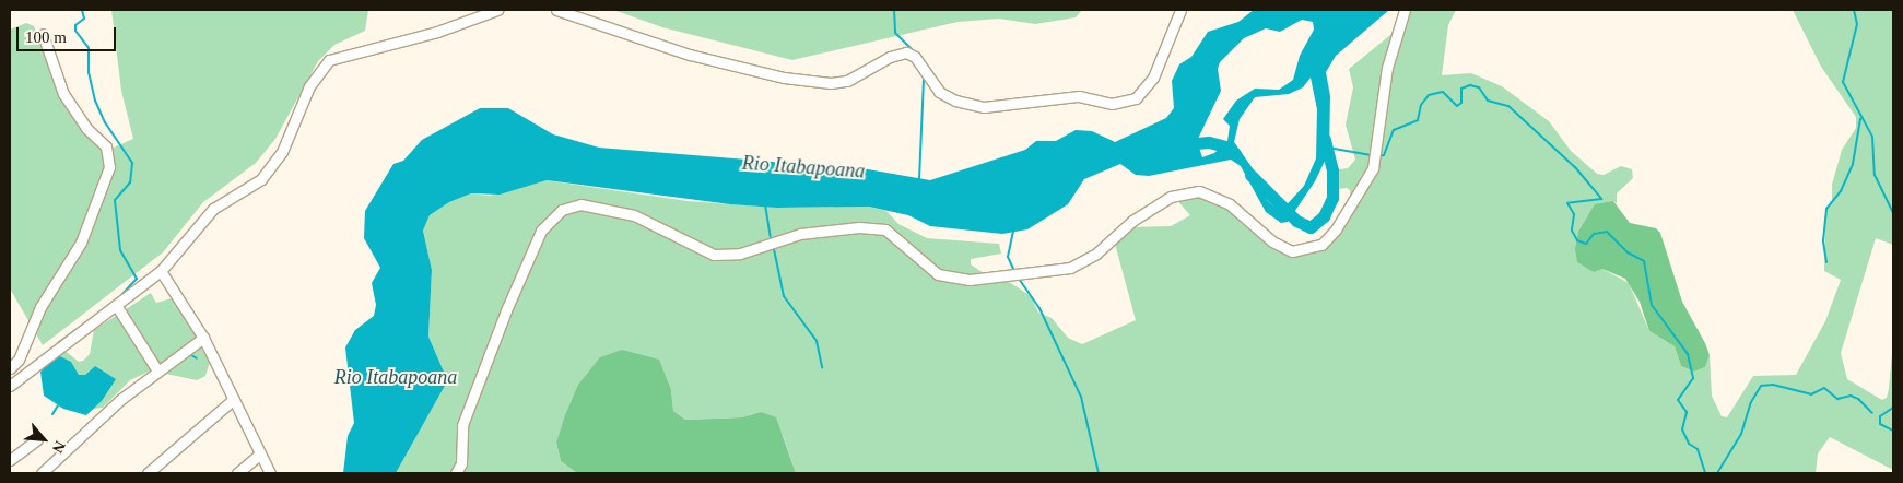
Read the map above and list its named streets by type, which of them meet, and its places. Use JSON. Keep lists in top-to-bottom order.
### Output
{
  "water": ["Rio Itabapoana"],
  "scale_bar": "100 m",
  "north": "bottom right"
}
